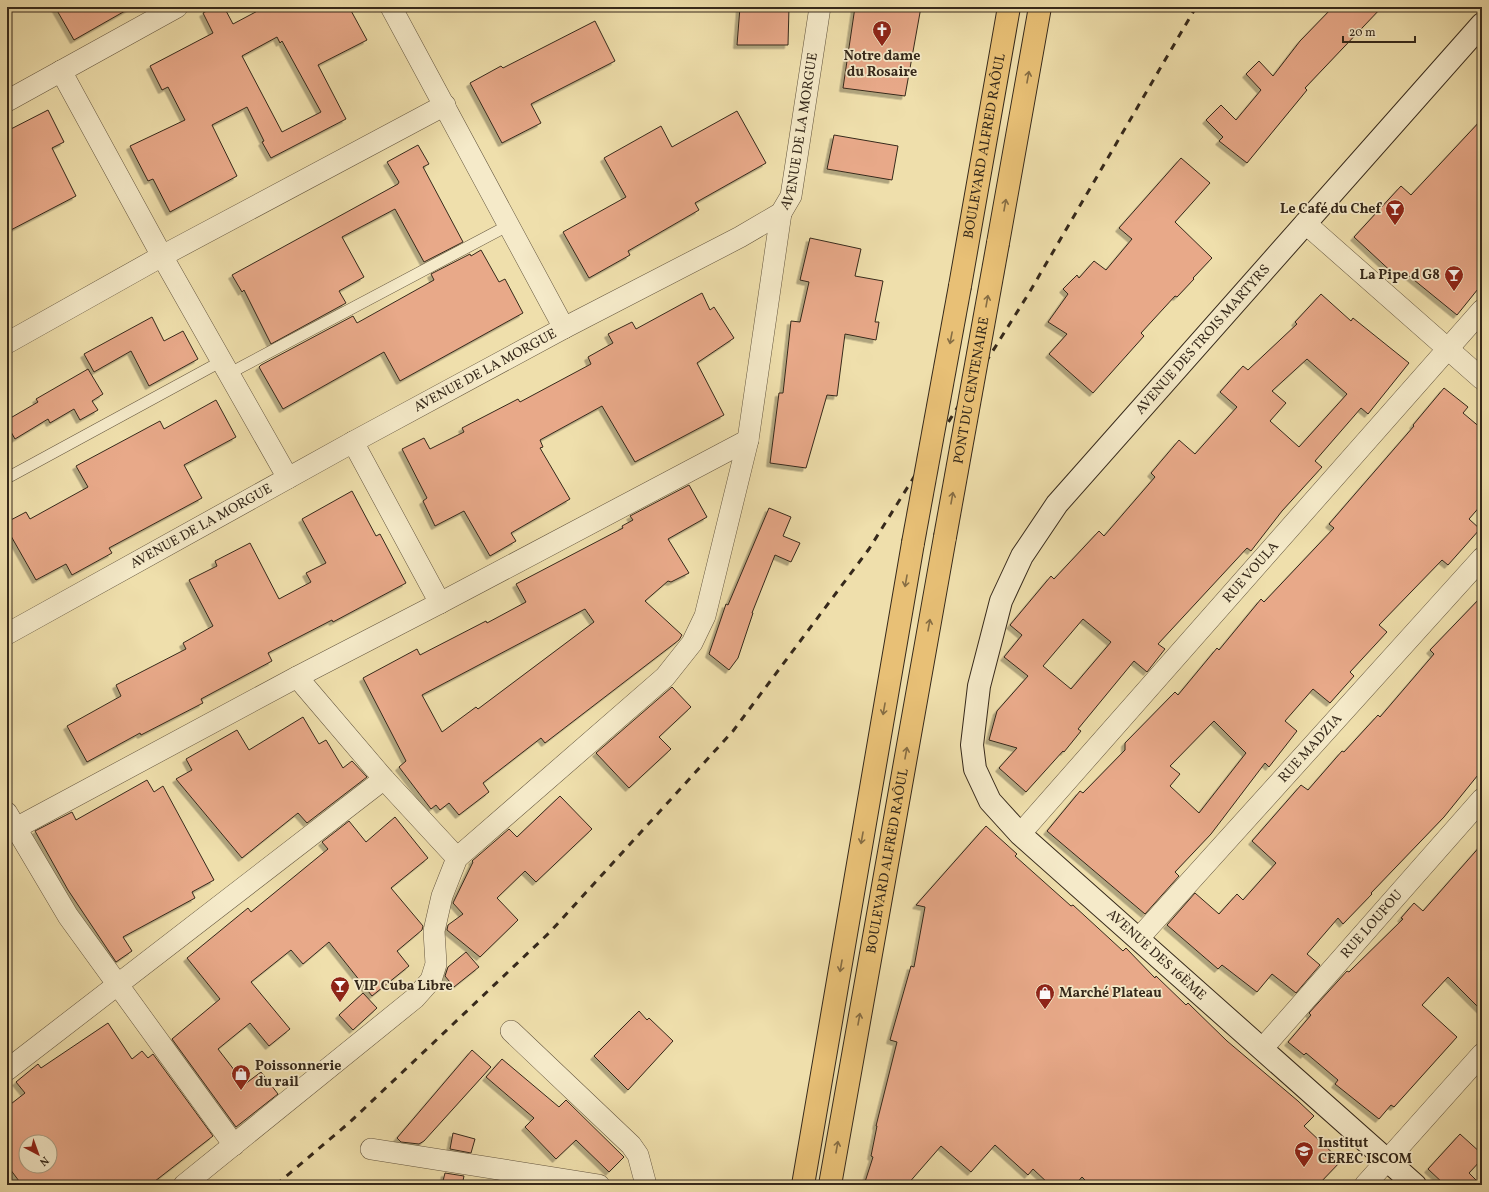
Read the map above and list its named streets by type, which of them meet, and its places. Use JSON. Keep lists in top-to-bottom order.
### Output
{
  "streets": {
    "main road": [
      "BOULEVARD ALFRED RAÔUL",
      "AVENUE DES TROIS MARTYRS",
      "PONT DU CENTENAIRE",
      "AVENUE DES 16ÈME"
    ],
    "street": [
      "AVENUE DE LA MORGUE",
      "RUE VOULA",
      "RUE MADZIA",
      "RUE LOUFOU"
    ]
  },
  "crossings": [
    ["BOULEVARD ALFRED RAÔUL", "PONT DU CENTENAIRE"],
    ["AVENUE DES TROIS MARTYRS", "AVENUE DES 16ÈME"],
    ["RUE VOULA", "AVENUE DES 16ÈME"],
    ["RUE MADZIA", "AVENUE DES 16ÈME"],
    ["RUE LOUFOU", "AVENUE DES 16ÈME"]
  ],
  "places": {
    "church": ["Notre dame du Rosaire"],
    "bar": ["Le Café du Chef", "La Pipe d G8", "VIP Cuba Libre"],
    "shop": ["Marché Plateau", "Poissonnerie du rail"],
    "school or university": ["Institut CEREC ISCOM"]
  },
  "scale_bar": "20 m",
  "north": "bottom right"
}
